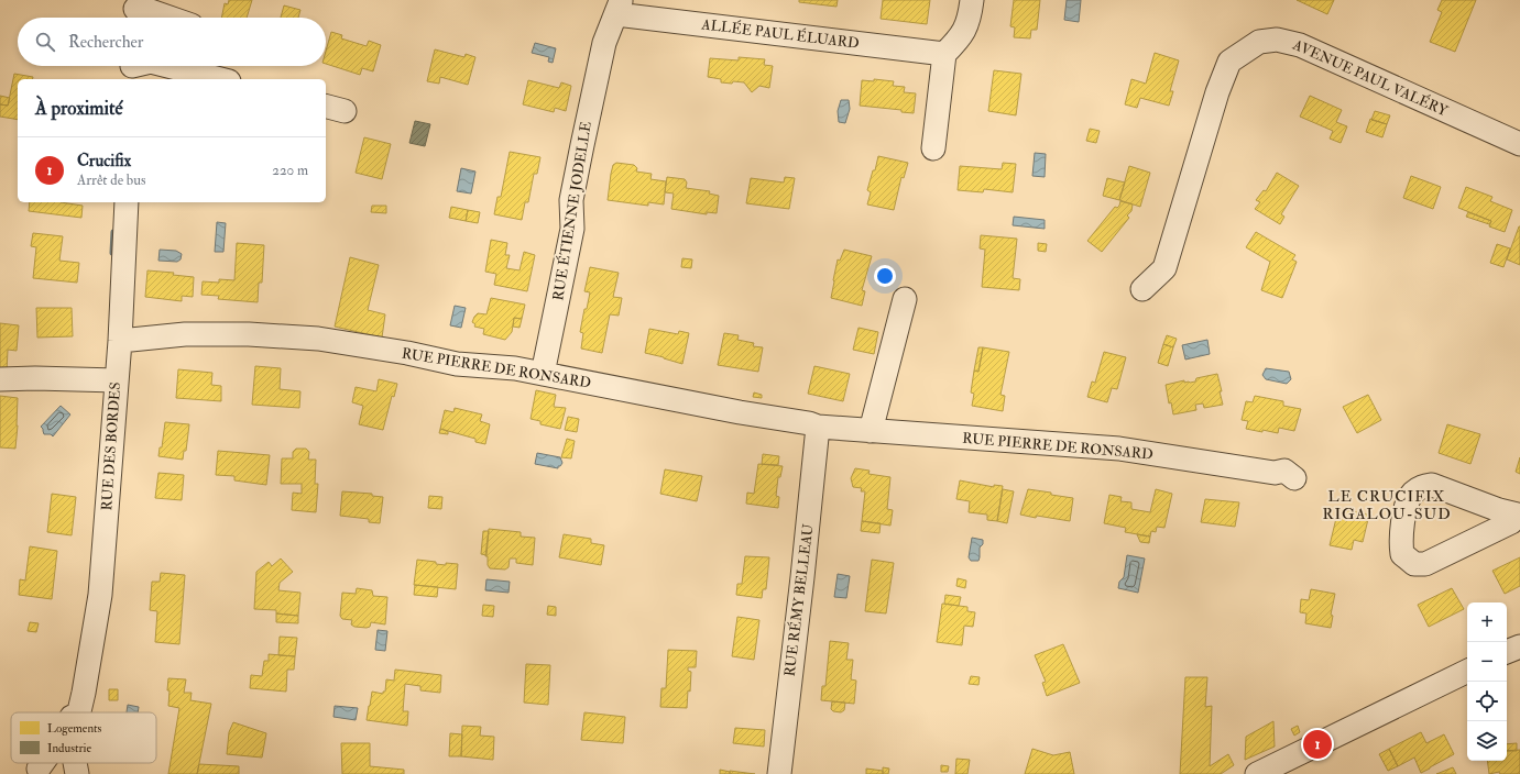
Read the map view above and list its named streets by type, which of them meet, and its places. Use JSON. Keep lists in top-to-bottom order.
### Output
{
  "streets": {
    "street": [
      "ALLÉE PAUL ÉLUARD",
      "AVENUE PAUL VALÉRY",
      "RUE ÉTIENNE JODELLE",
      "RUE PIERRE DE RONSARD",
      "RUE DES BORDES",
      "RUE RÉMY BELLEAU"
    ]
  },
  "crossings": [
    ["ALLÉE PAUL ÉLUARD", "RUE ÉTIENNE JODELLE"],
    ["RUE ÉTIENNE JODELLE", "RUE PIERRE DE RONSARD"],
    ["RUE PIERRE DE RONSARD", "RUE DES BORDES"],
    ["RUE PIERRE DE RONSARD", "RUE RÉMY BELLEAU"]
  ],
  "districts": ["LE CRUCIFIX RIGALOU-SUD"],
  "legend": ["Logements", "Industrie"],
  "page": {
    "search": "Rechercher",
    "heading": "À proximité",
    "list": [
      {
        "mark": "1",
        "name": "Crucifix",
        "note": "Arrêt de bus",
        "value": "220 m"
      }
    ],
    "map_buttons": ["+", "−"],
    "pins": "1"
  }
}
